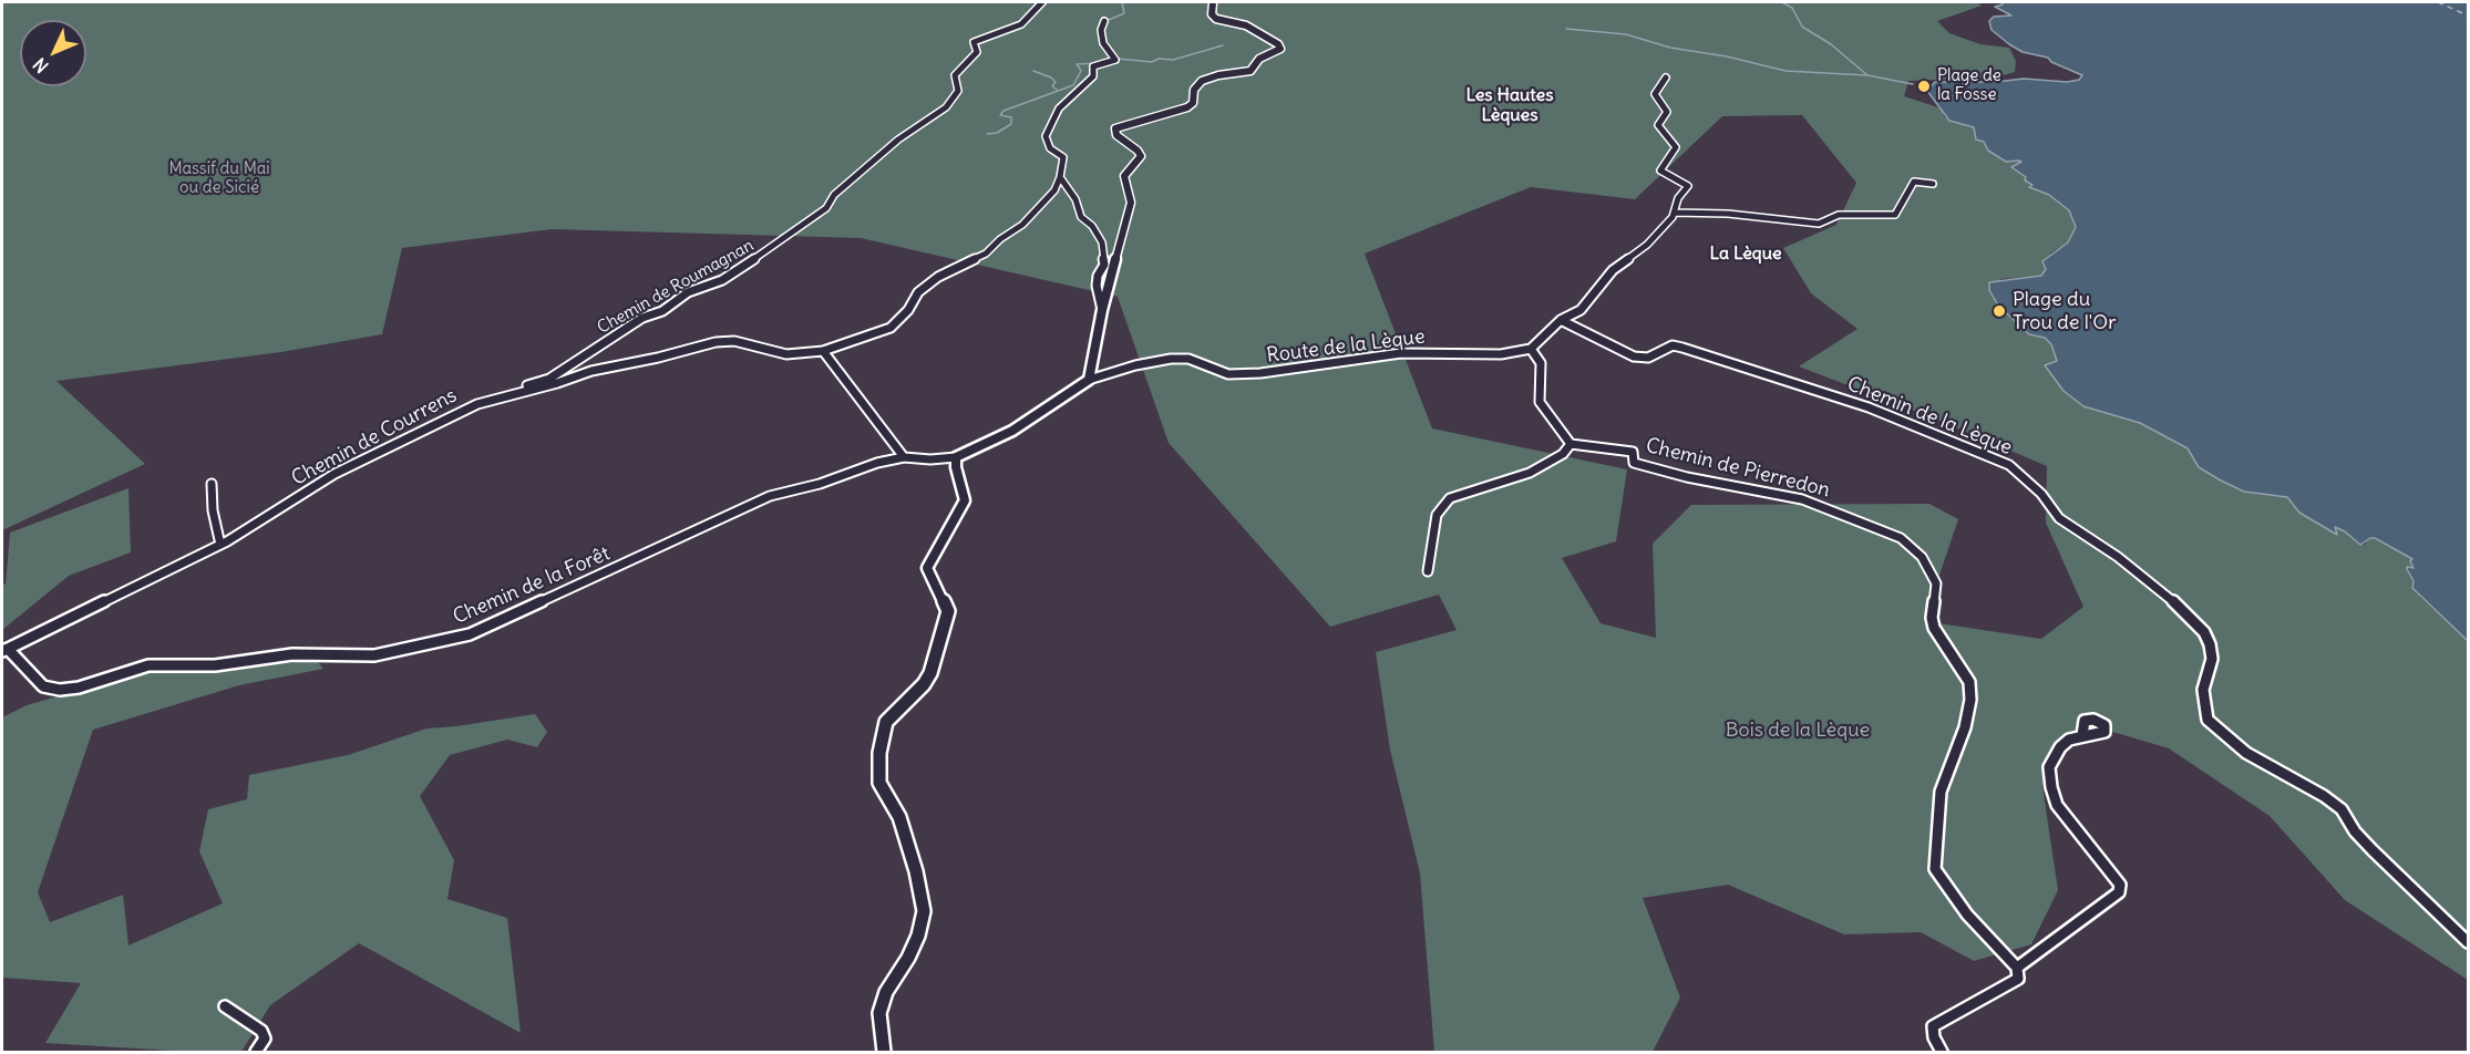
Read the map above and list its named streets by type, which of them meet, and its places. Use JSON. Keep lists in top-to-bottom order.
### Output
{
  "streets": {
    "street": [
      "Chemin de Roumagnan",
      "Route de la Lèque",
      "Chemin de la Lèque",
      "Chemin de Courrens",
      "Chemin de Pierredon",
      "Chemin de la Forêt"
    ]
  },
  "crossings": [
    ["Chemin de Roumagnan", "Chemin de Courrens"],
    ["Chemin de Courrens", "Chemin de la Forêt"]
  ],
  "districts": ["Les Hautes Lèques", "La Lèque"],
  "parks": ["Massif du Mai ou de Sicié", "Bois de la Lèque"],
  "places": ["Plage de la Fosse", "Plage du Trou de l'Or"],
  "north": "bottom left"
}
